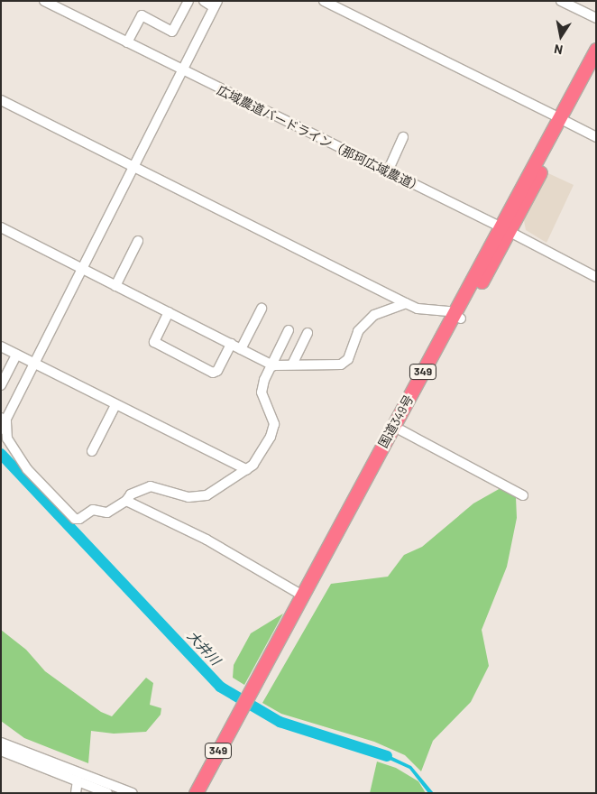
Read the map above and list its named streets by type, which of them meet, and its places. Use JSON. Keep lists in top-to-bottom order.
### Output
{
  "streets": {
    "highway": ["349", "国道349号"],
    "street": ["広域農道バードライン（那珂広域農道）"]
  },
  "crossings": [
    ["広域農道バードライン（那珂広域農道）", "国道349号"]
  ],
  "water": ["大井川"],
  "north": "bottom"
}
